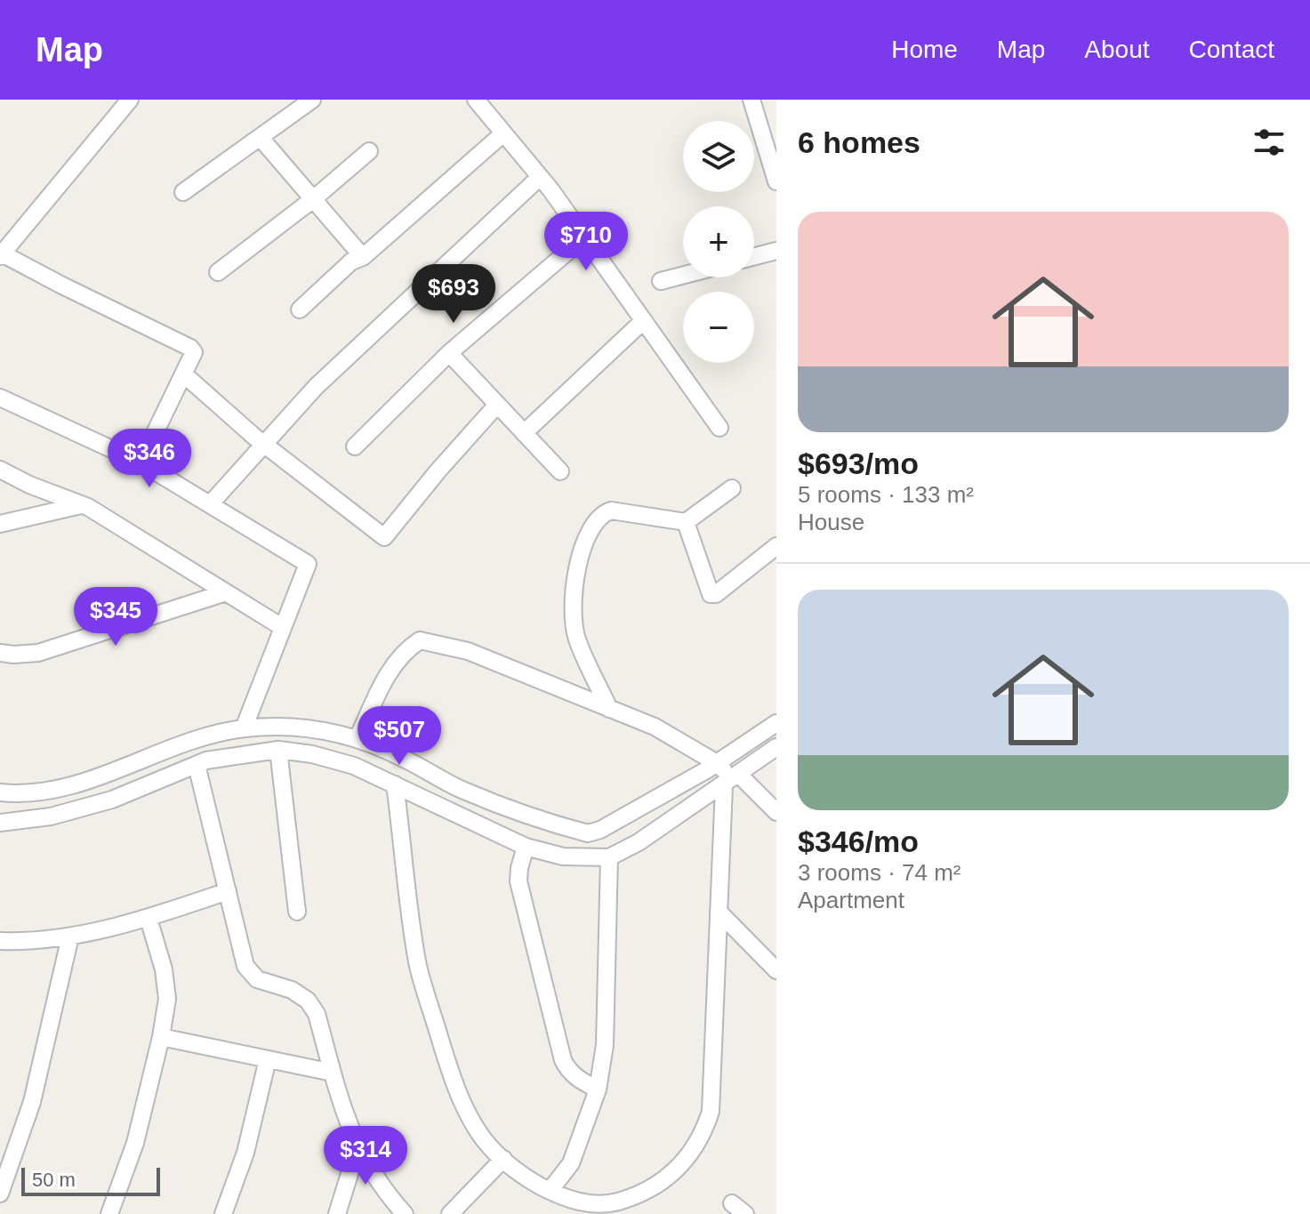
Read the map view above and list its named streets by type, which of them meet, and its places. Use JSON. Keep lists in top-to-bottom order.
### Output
{
  "scale_bar": "50 m",
  "page": {
    "header": "Map",
    "nav": [
      "Home",
      "Map",
      "About",
      "Contact"
    ],
    "heading": "6 homes",
    "map_buttons": ["+", "−"],
    "list": [
      {
        "name": "$693/mo",
        "note": "5 rooms · 133 m² · House"
      },
      {
        "name": "$346/mo",
        "note": "3 rooms · 74 m² · Apartment"
      }
    ],
    "price": [
      "$710",
      "$693",
      "$346",
      "$345",
      "$507",
      "$314"
    ],
    "scale": "50 m"
  }
}
